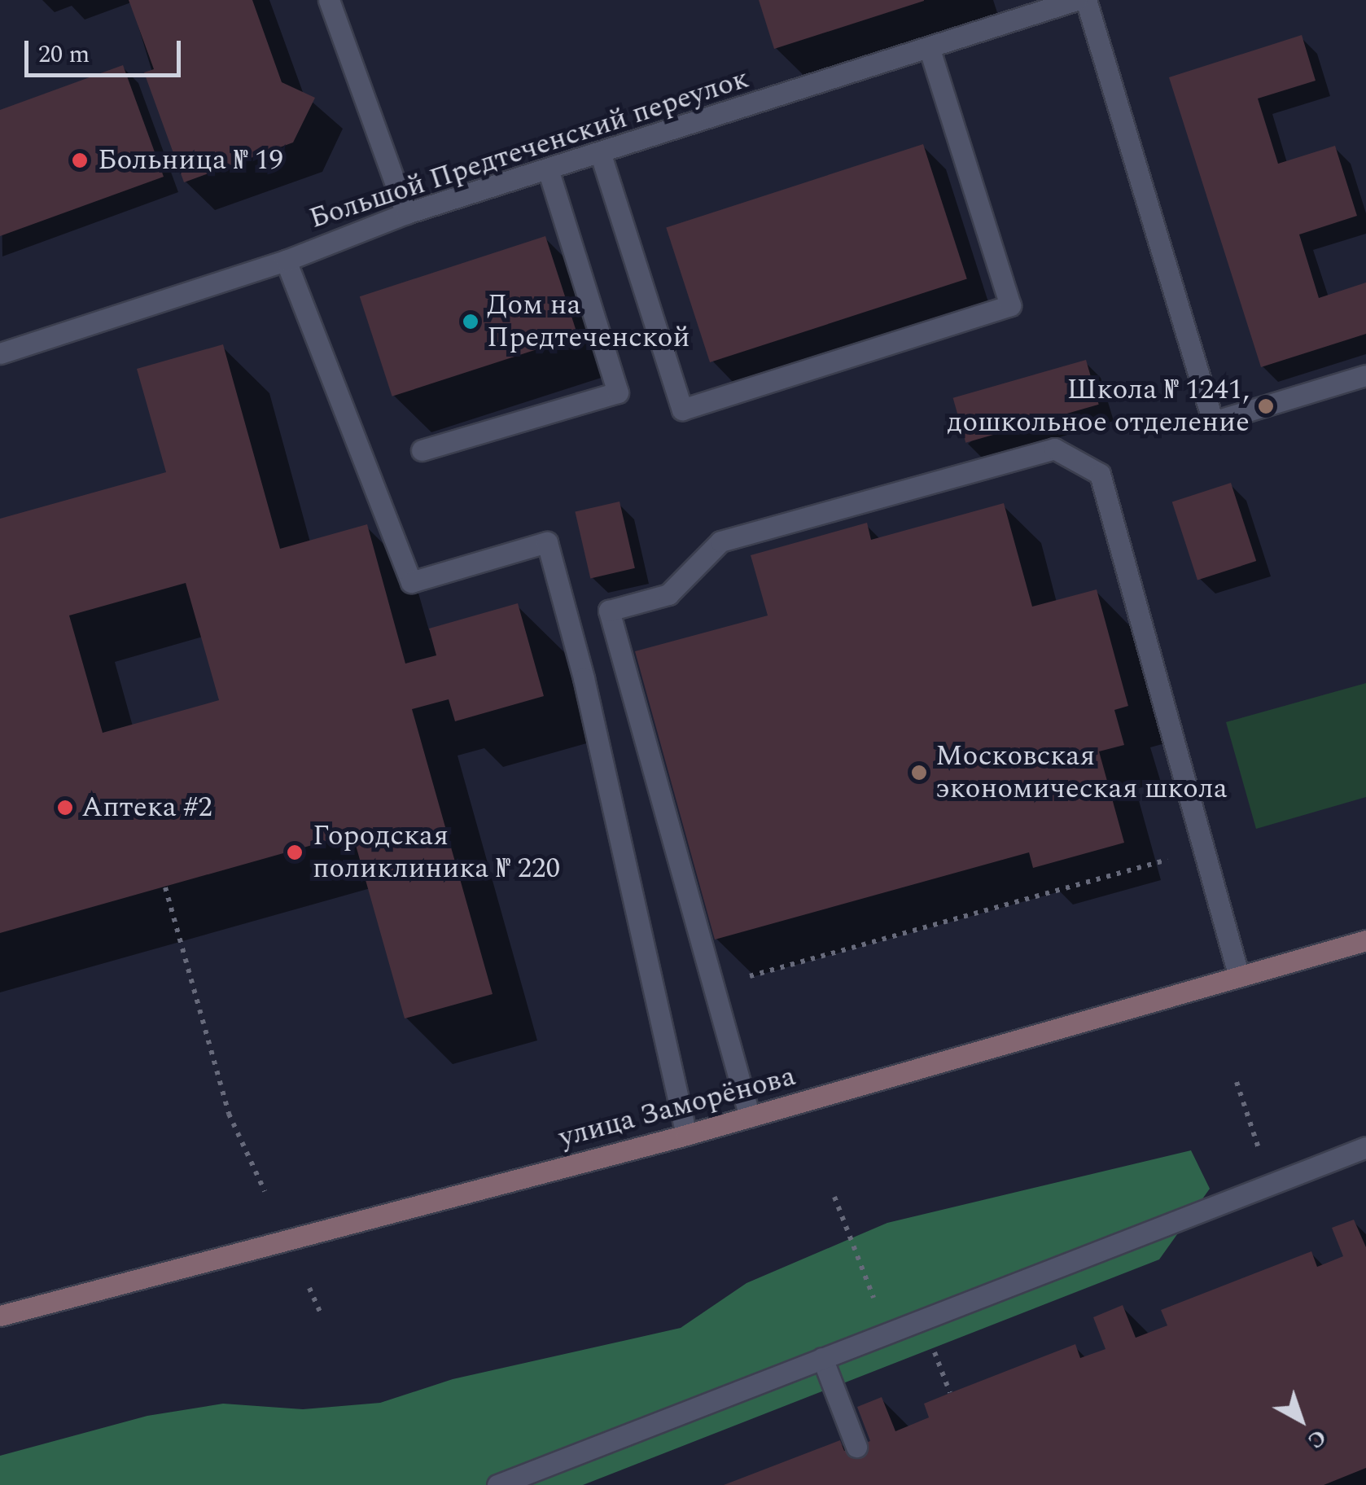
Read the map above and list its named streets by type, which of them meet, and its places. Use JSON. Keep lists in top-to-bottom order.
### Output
{
  "streets": {
    "street": ["Большой Предтеченский переулок", "улица Заморёнова"]
  },
  "places": [
    "Больница № 19",
    "Дом на Предтеченской",
    "Школа № 1241, дошкольное отделение",
    "Московская экономическая школа",
    "Аптека #2",
    "Городская поликлиника № 220"
  ],
  "scale_bar": "20 m",
  "north": "bottom right"
}
